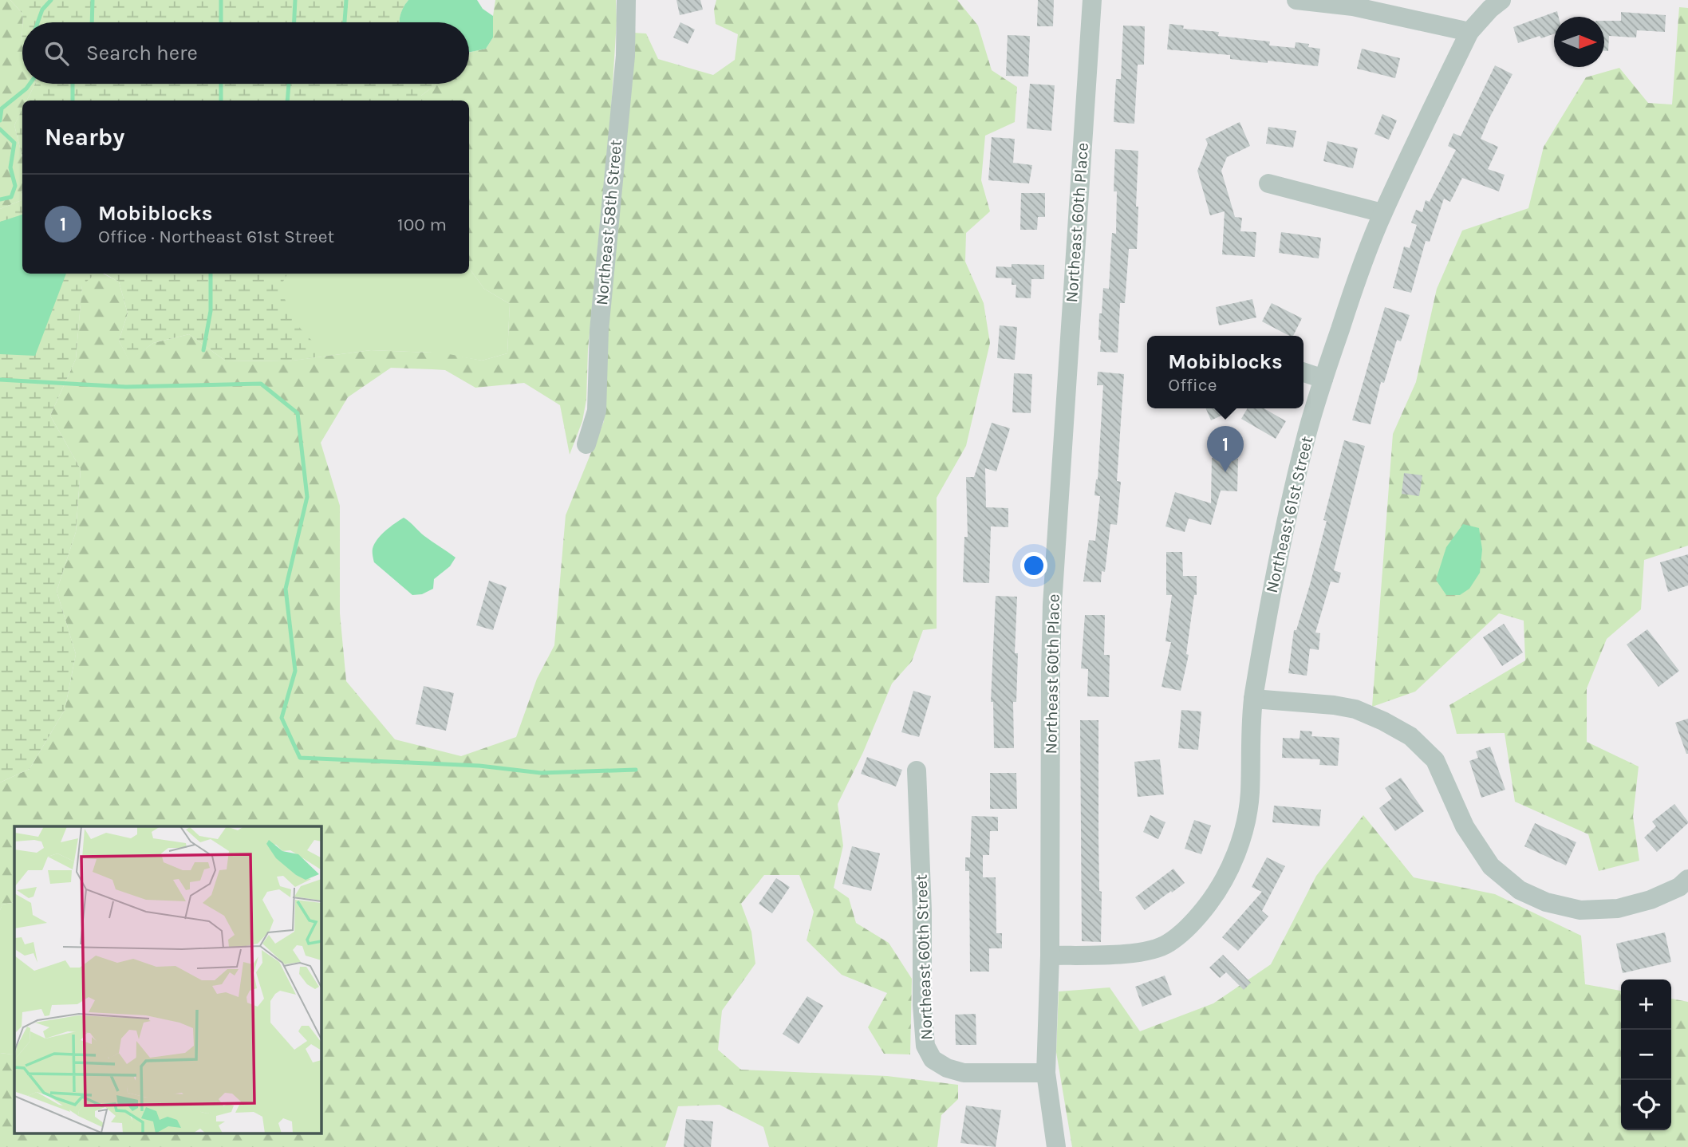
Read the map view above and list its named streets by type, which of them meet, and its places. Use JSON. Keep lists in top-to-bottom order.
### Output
{
  "streets": {
    "street": [
      "Northeast 58th Street",
      "Northeast 60th Place",
      "Northeast 61st Street",
      "Northeast 60th Street"
    ]
  },
  "crossings": [
    ["Northeast 60th Place", "Northeast 61st Street"],
    ["Northeast 60th Place", "Northeast 60th Street"]
  ],
  "north": "right",
  "page": {
    "search": "Search here",
    "heading": "Nearby",
    "list": [
      {
        "mark": "1",
        "name": "Mobiblocks",
        "note": "Office · Northeast 61st Street",
        "value": "100 m"
      }
    ],
    "popup": ["Mobiblocks", "Office"],
    "pins": "1",
    "map_buttons": ["+", "−"]
  }
}
